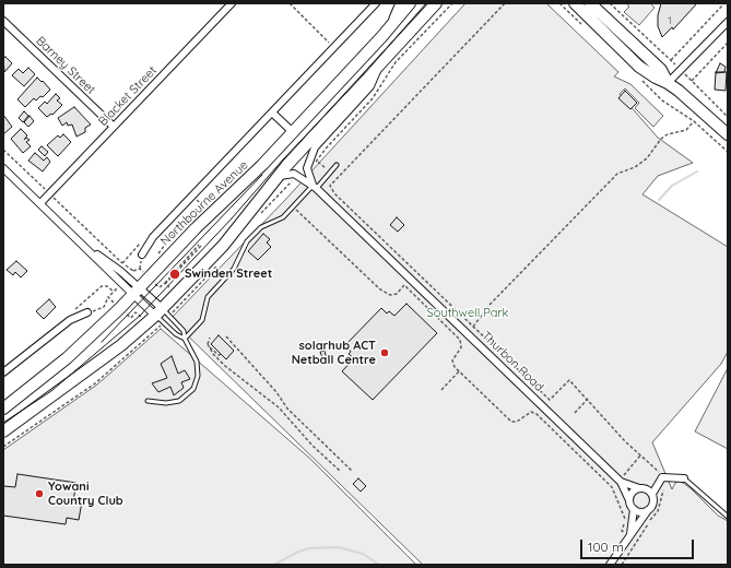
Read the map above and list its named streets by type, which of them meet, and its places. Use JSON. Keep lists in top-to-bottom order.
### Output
{
  "streets": {
    "main road": ["Northbourne Avenue"],
    "street": ["Barney Street", "Blacket Street", "Thurbon Road"]
  },
  "crossings": [
    ["Barney Street", "Blacket Street"]
  ],
  "parks": ["Southwell Park"],
  "places": ["Swinden Street", "solarhub ACT Netball Centre", "Yowani Country Club"],
  "house_numbers": ["1"],
  "scale_bar": "100 m"
}
